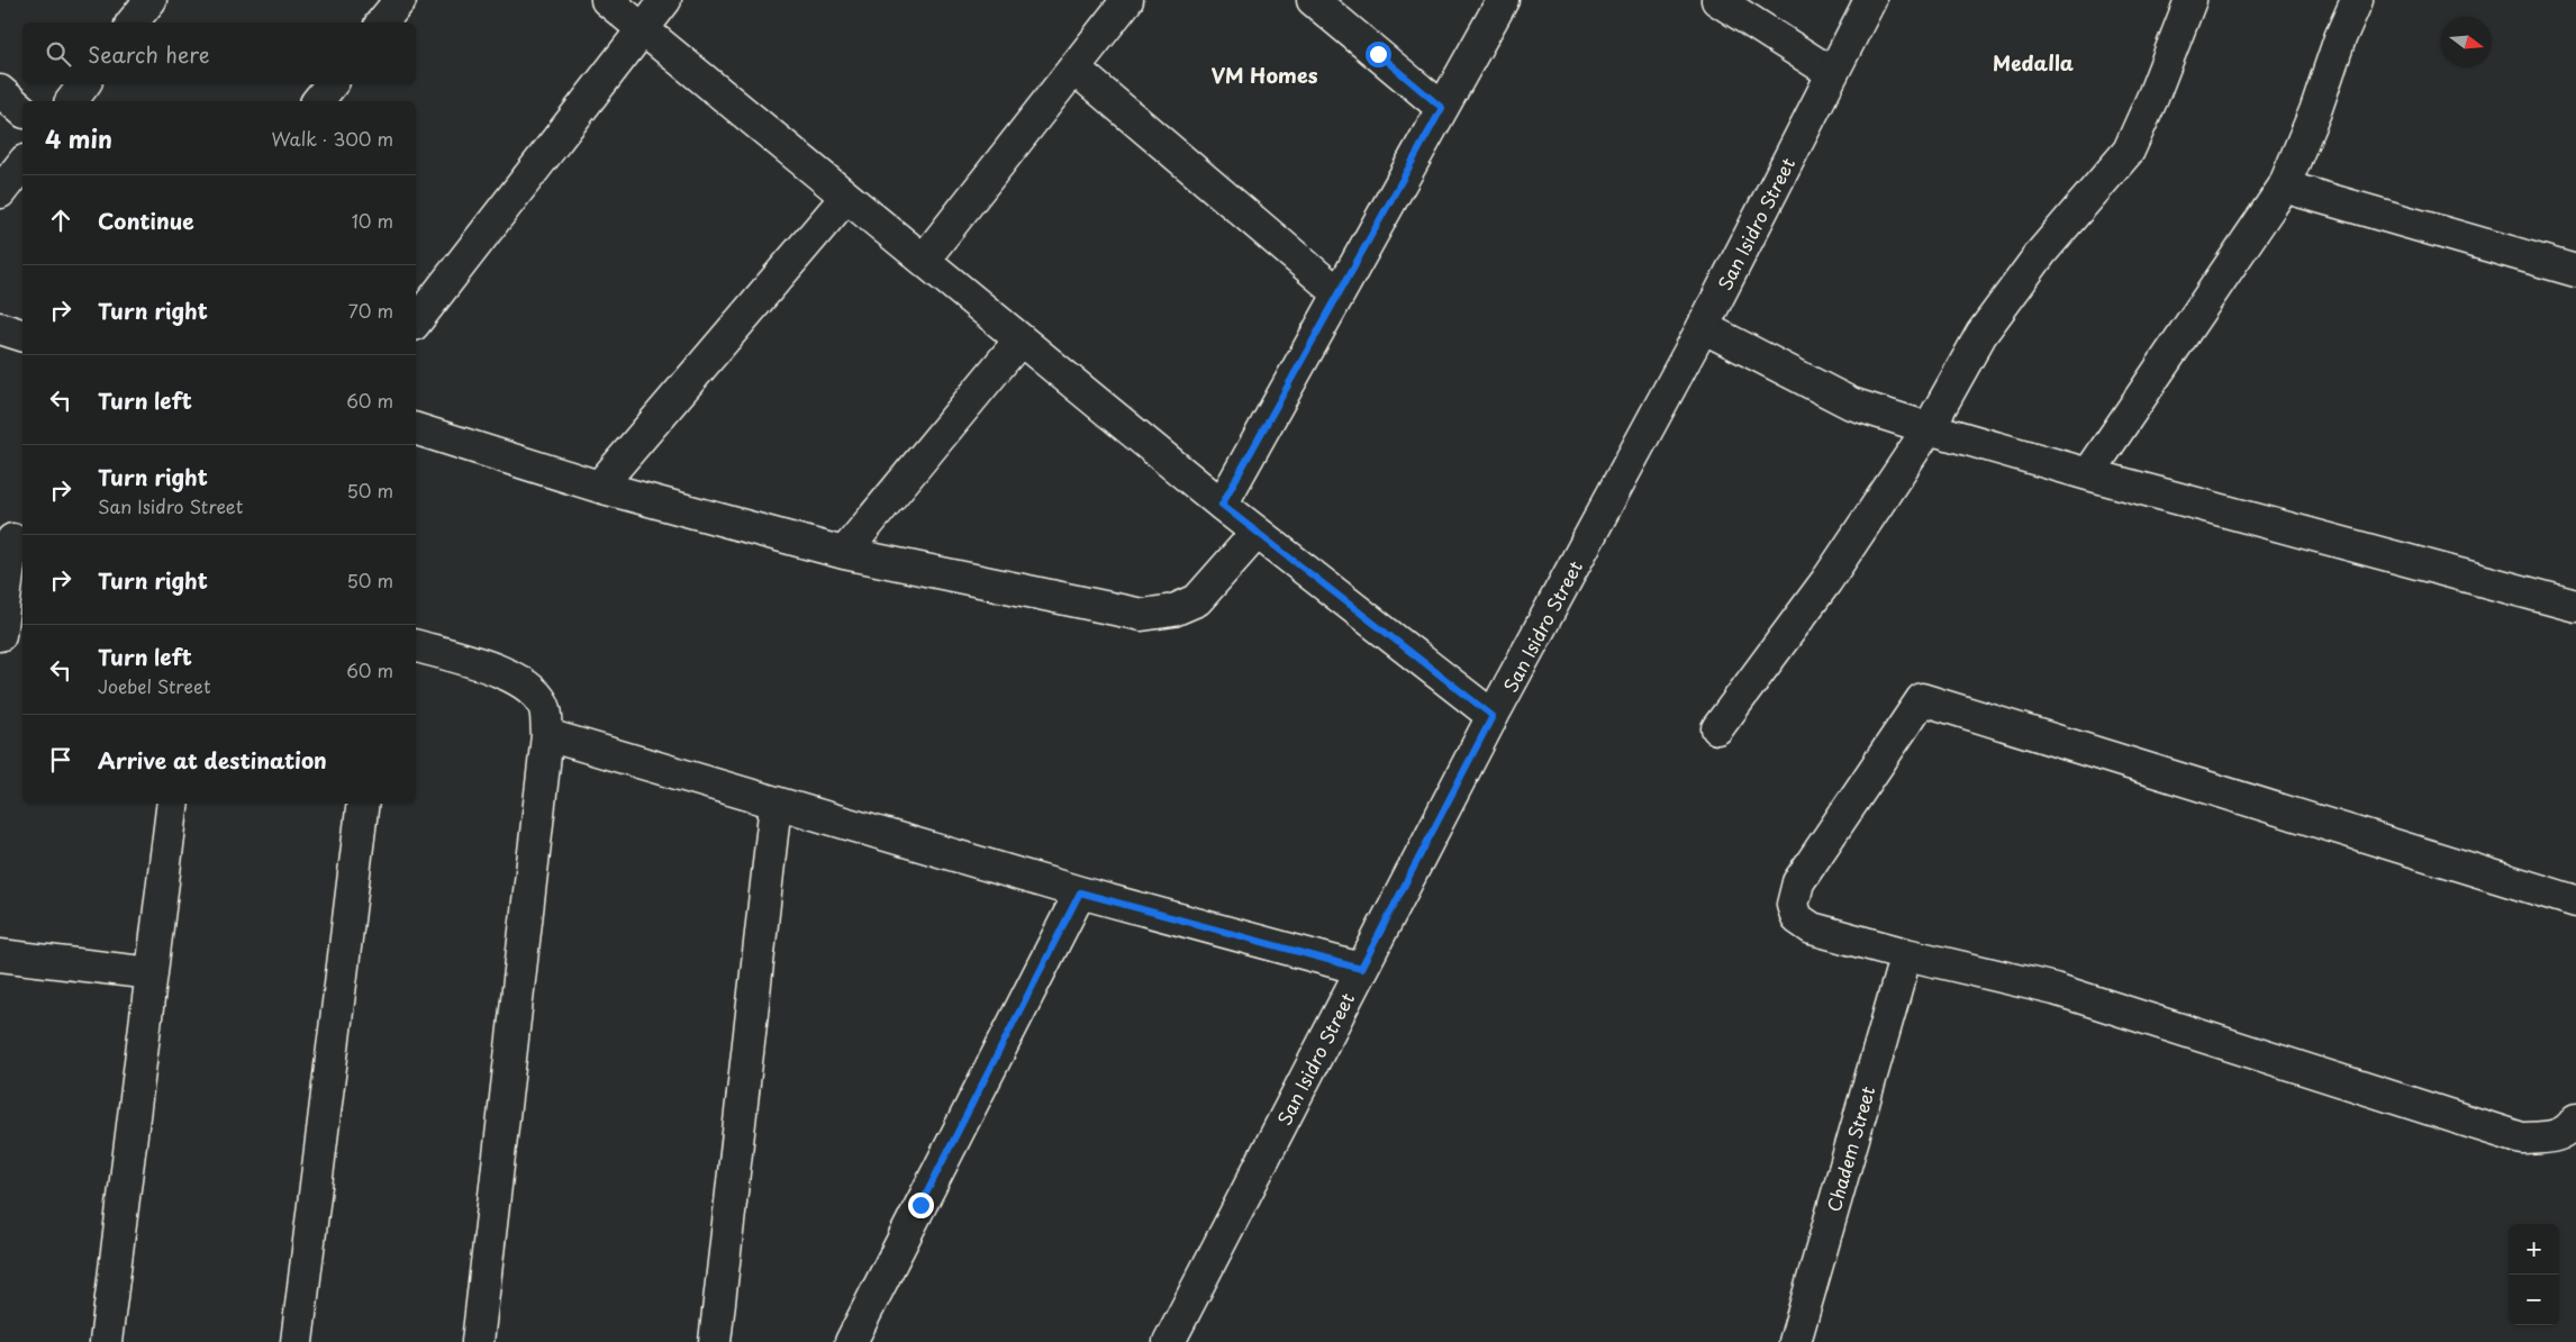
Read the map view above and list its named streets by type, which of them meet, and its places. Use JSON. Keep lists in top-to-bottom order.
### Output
{
  "streets": {
    "street": ["San Isidro Street", "Chadem Street"]
  },
  "districts": ["Medalla", "VM Homes"],
  "north": "right",
  "page": {
    "search": "Search here",
    "heading": ["4 min", "Walk · 300 m"],
    "list": [
      ["Continue", "10 m"],
      ["Turn right", "70 m"],
      ["Turn left", "60 m"],
      ["Turn right", "San Isidro Street", "50 m"],
      ["Turn right", "50 m"],
      ["Turn left", "Joebel Street", "60 m"],
      "Arrive at destination"
    ],
    "map_buttons": ["+", "−"]
  }
}
